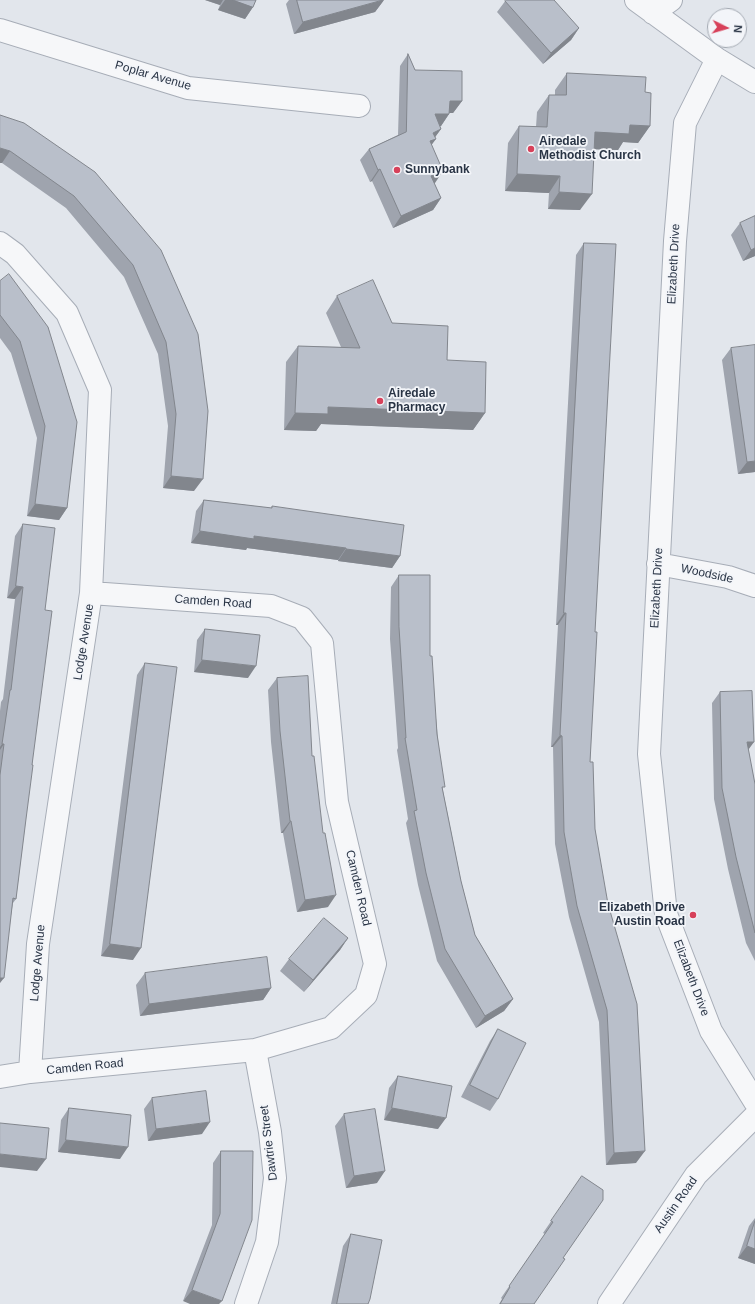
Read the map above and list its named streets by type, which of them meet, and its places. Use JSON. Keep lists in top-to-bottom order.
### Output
{
  "streets": {
    "street": [
      "Poplar Avenue",
      "Elizabeth Drive",
      "Woodside",
      "Camden Road",
      "Lodge Avenue",
      "Dawtrie Street",
      "Austin Road"
    ]
  },
  "crossings": [
    ["Elizabeth Drive", "Woodside"],
    ["Camden Road", "Lodge Avenue"],
    ["Camden Road", "Dawtrie Street"]
  ],
  "places": [
    "Airedale Methodist Church",
    "Sunnybank",
    "Airedale Pharmacy",
    "Elizabeth Drive Austin Road"
  ],
  "north": "right"
}
